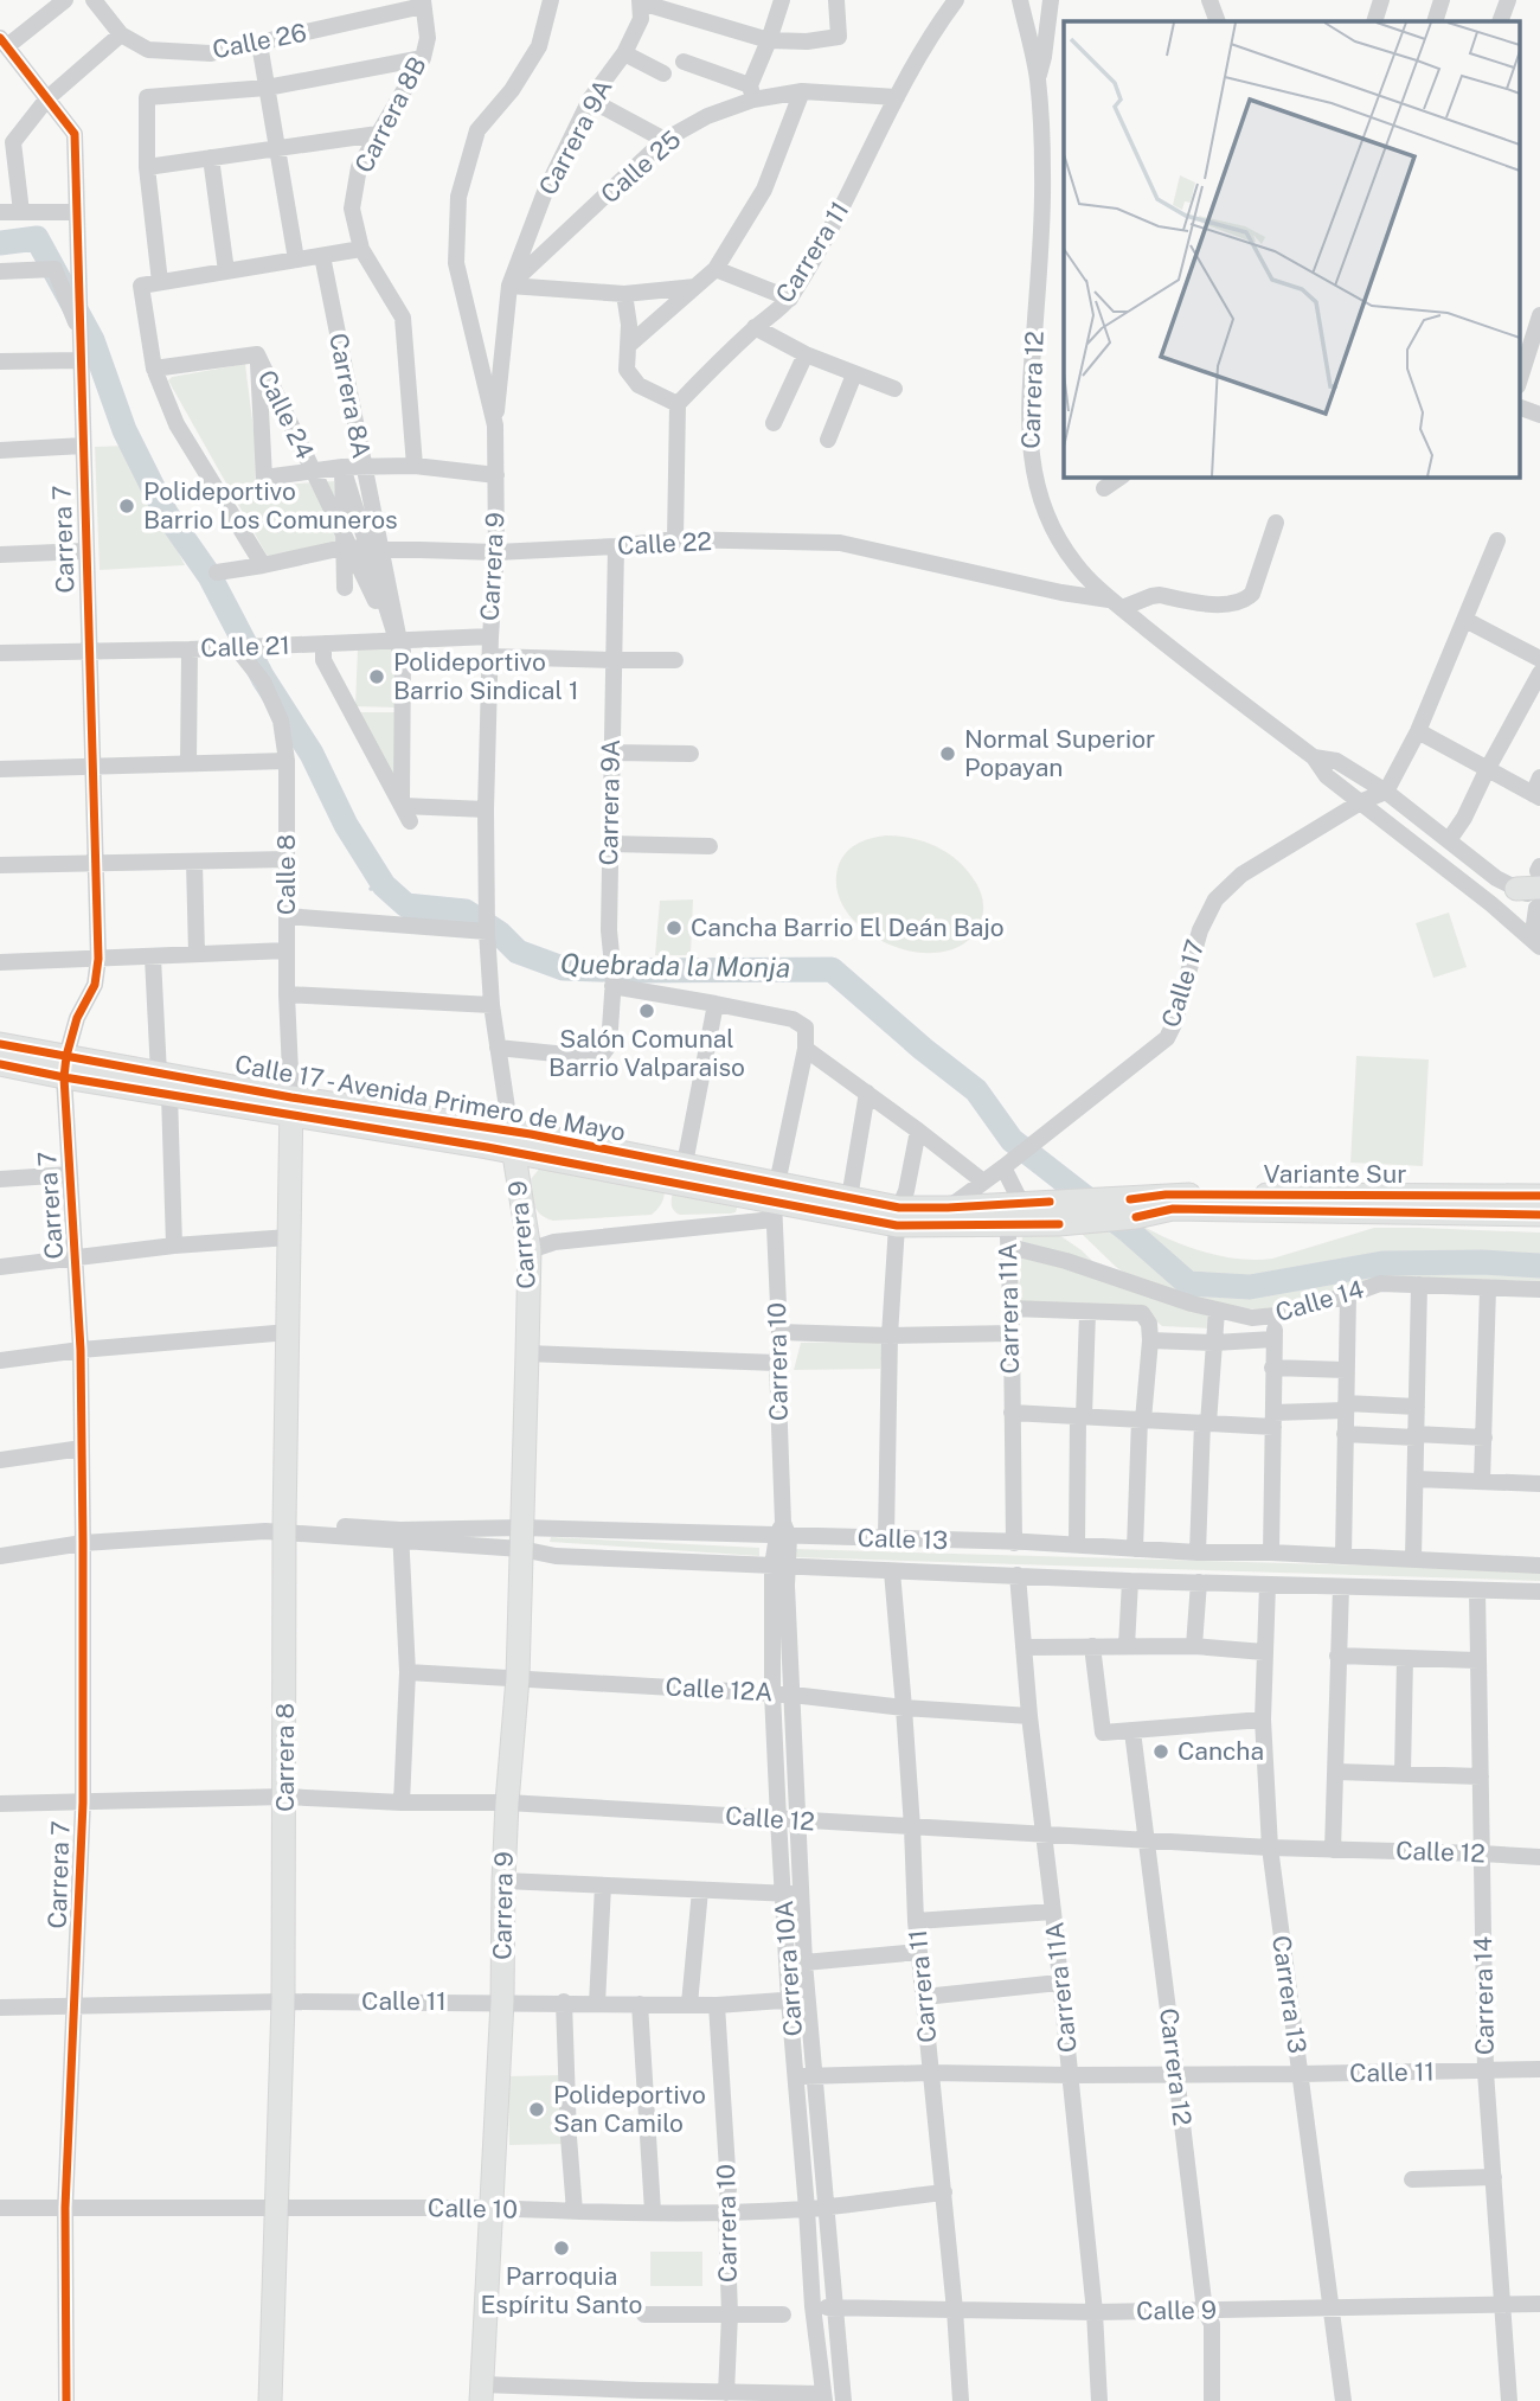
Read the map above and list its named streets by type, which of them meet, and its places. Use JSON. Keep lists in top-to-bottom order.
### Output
{
  "streets": {
    "main road": [
      "Carrera 9",
      "Calle 17 - Avenida Primero de Mayo",
      "Variante Sur",
      "Carrera 8"
    ],
    "street": [
      "Calle 26",
      "Carrera 8B",
      "Carrera 9A",
      "Calle 25",
      "Carrera 11",
      "Carrera 12",
      "Carrera 8A",
      "Calle 24",
      "Carrera 7",
      "Calle 22",
      "Calle 21",
      "Calle 8",
      "Calle 17",
      "Calle 14",
      "Carrera 11A",
      "Carrera 10",
      "Calle 13",
      "Calle 12A",
      "Calle 12",
      "Carrera 10A",
      "Carrera 13",
      "Carrera 14",
      "Calle 11",
      "Calle 10",
      "Calle 9"
    ]
  },
  "crossings": [
    ["Calle 26", "Carrera 8B"],
    ["Carrera 9A", "Calle 25"],
    ["Carrera 9A", "Calle 22"],
    ["Carrera 9A", "Carrera 9"],
    ["Calle 25", "Carrera 11"],
    ["Carrera 11", "Calle 13"],
    ["Carrera 11", "Calle 12A"],
    ["Carrera 11", "Calle 12"],
    ["Carrera 11", "Calle 11"],
    ["Carrera 11", "Calle 10"],
    ["Carrera 11", "Calle 9"],
    ["Carrera 12", "Calle 22"],
    ["Carrera 12", "Calle 17"],
    ["Carrera 12", "Calle 12"],
    ["Carrera 12", "Calle 11"],
    ["Carrera 12", "Calle 9"],
    ["Carrera 8A", "Calle 24"],
    ["Carrera 8A", "Calle 22"],
    ["Carrera 7", "Calle 21"],
    ["Carrera 7", "Calle 17 - Avenida Primero de Mayo"],
    ["Carrera 7", "Calle 13"],
    ["Carrera 7", "Calle 12"],
    ["Carrera 7", "Calle 11"],
    ["Carrera 7", "Calle 10"],
    ["Calle 22", "Carrera 9"],
    ["Carrera 9", "Calle 21"],
    ["Carrera 9", "Calle 17 - Avenida Primero de Mayo"],
    ["Carrera 9", "Calle 13"],
    ["Carrera 9", "Calle 12A"],
    ["Carrera 9", "Calle 12"],
    ["Carrera 9", "Calle 11"],
    ["Carrera 9", "Calle 10"],
    ["Calle 21", "Calle 8"],
    ["Calle 8", "Calle 17 - Avenida Primero de Mayo"],
    ["Calle 8", "Carrera 8"],
    ["Calle 17", "Calle 17 - Avenida Primero de Mayo"],
    ["Calle 17 - Avenida Primero de Mayo", "Variante Sur"],
    ["Calle 17 - Avenida Primero de Mayo", "Calle 14"],
    ["Calle 17 - Avenida Primero de Mayo", "Carrera 11A"],
    ["Calle 17 - Avenida Primero de Mayo", "Carrera 10"],
    ["Calle 17 - Avenida Primero de Mayo", "Carrera 8"],
    ["Calle 14", "Carrera 11A"],
    ["Carrera 11A", "Calle 13"],
    ["Carrera 11A", "Calle 12A"],
    ["Carrera 11A", "Calle 12"],
    ["Carrera 11A", "Calle 11"],
    ["Carrera 11A", "Calle 9"],
    ["Carrera 10", "Calle 13"],
    ["Carrera 10", "Carrera 10A"],
    ["Carrera 10", "Calle 11"],
    ["Carrera 10", "Calle 10"],
    ["Calle 13", "Carrera 8"],
    ["Calle 13", "Carrera 10A"],
    ["Calle 13", "Carrera 13"],
    ["Calle 13", "Carrera 14"],
    ["Calle 12A", "Carrera 10A"],
    ["Carrera 8", "Calle 12"],
    ["Carrera 8", "Calle 11"],
    ["Carrera 8", "Calle 10"],
    ["Calle 12", "Carrera 10A"],
    ["Calle 12", "Carrera 13"],
    ["Calle 12", "Carrera 14"],
    ["Carrera 10A", "Calle 11"],
    ["Carrera 10A", "Calle 10"],
    ["Carrera 10A", "Calle 9"],
    ["Carrera 13", "Calle 11"],
    ["Carrera 13", "Calle 9"],
    ["Carrera 14", "Calle 11"],
    ["Carrera 14", "Calle 9"]
  ],
  "water": ["Quebrada la Monja"],
  "places": [
    "Polideportivo Barrio Los Comuneros",
    "Polideportivo Barrio Sindical 1",
    "Normal Superior Popayan",
    "Cancha Barrio El Deán Bajo",
    "Salón Comunal Barrio Valparaiso",
    "Cancha",
    "Polideportivo San Camilo",
    "Parroquia Espíritu Santo"
  ]
}
